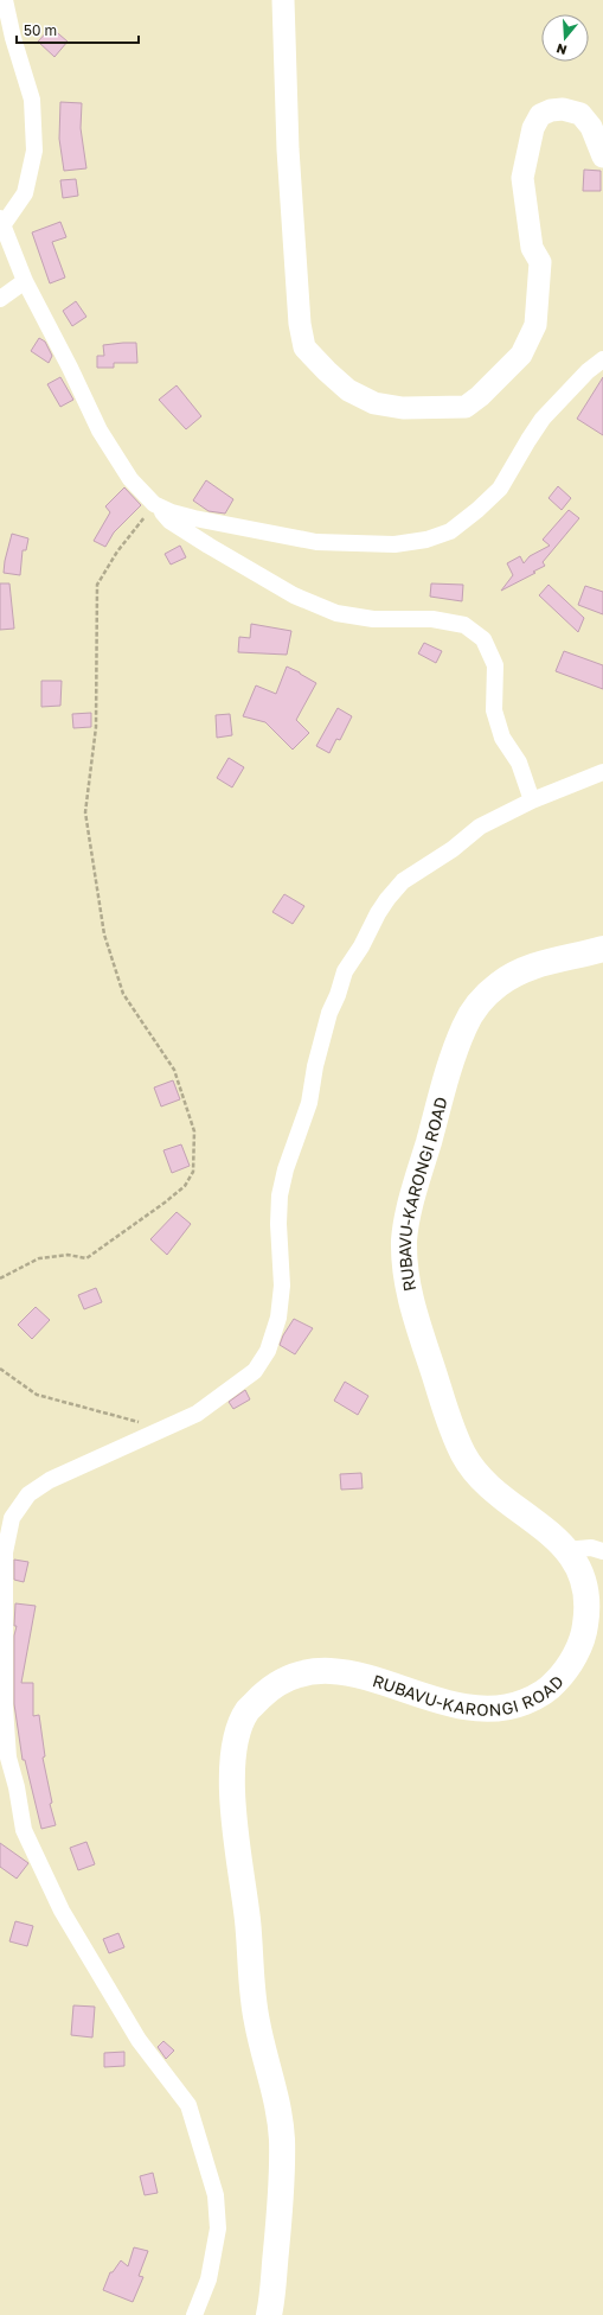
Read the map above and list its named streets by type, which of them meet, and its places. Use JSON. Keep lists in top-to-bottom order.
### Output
{
  "streets": {
    "highway": ["RUBAVU-KARONGI ROAD"]
  },
  "scale_bar": "50 m",
  "north": "bottom"
}
